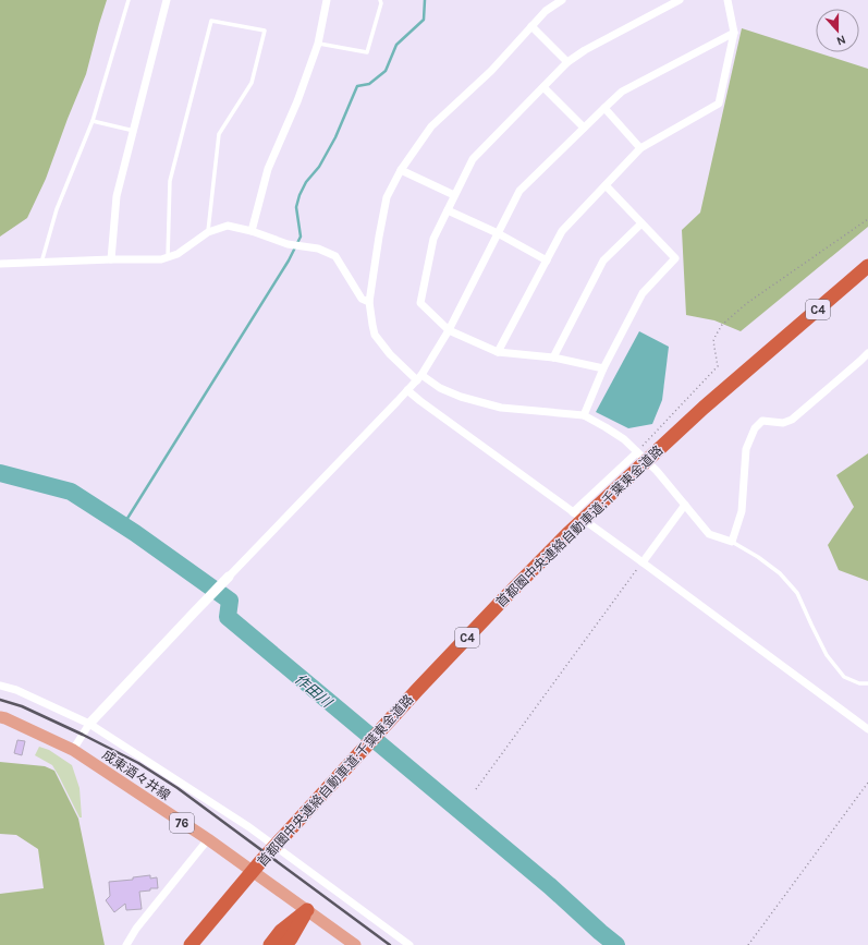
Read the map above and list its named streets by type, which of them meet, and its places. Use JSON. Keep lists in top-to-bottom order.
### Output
{
  "streets": {
    "highway": ["C4", "首都圏中央連絡自動車道;千葉東金道路"],
    "main road": ["成東酒々井線", "76"]
  },
  "water": ["作田川"],
  "north": "bottom"
}
